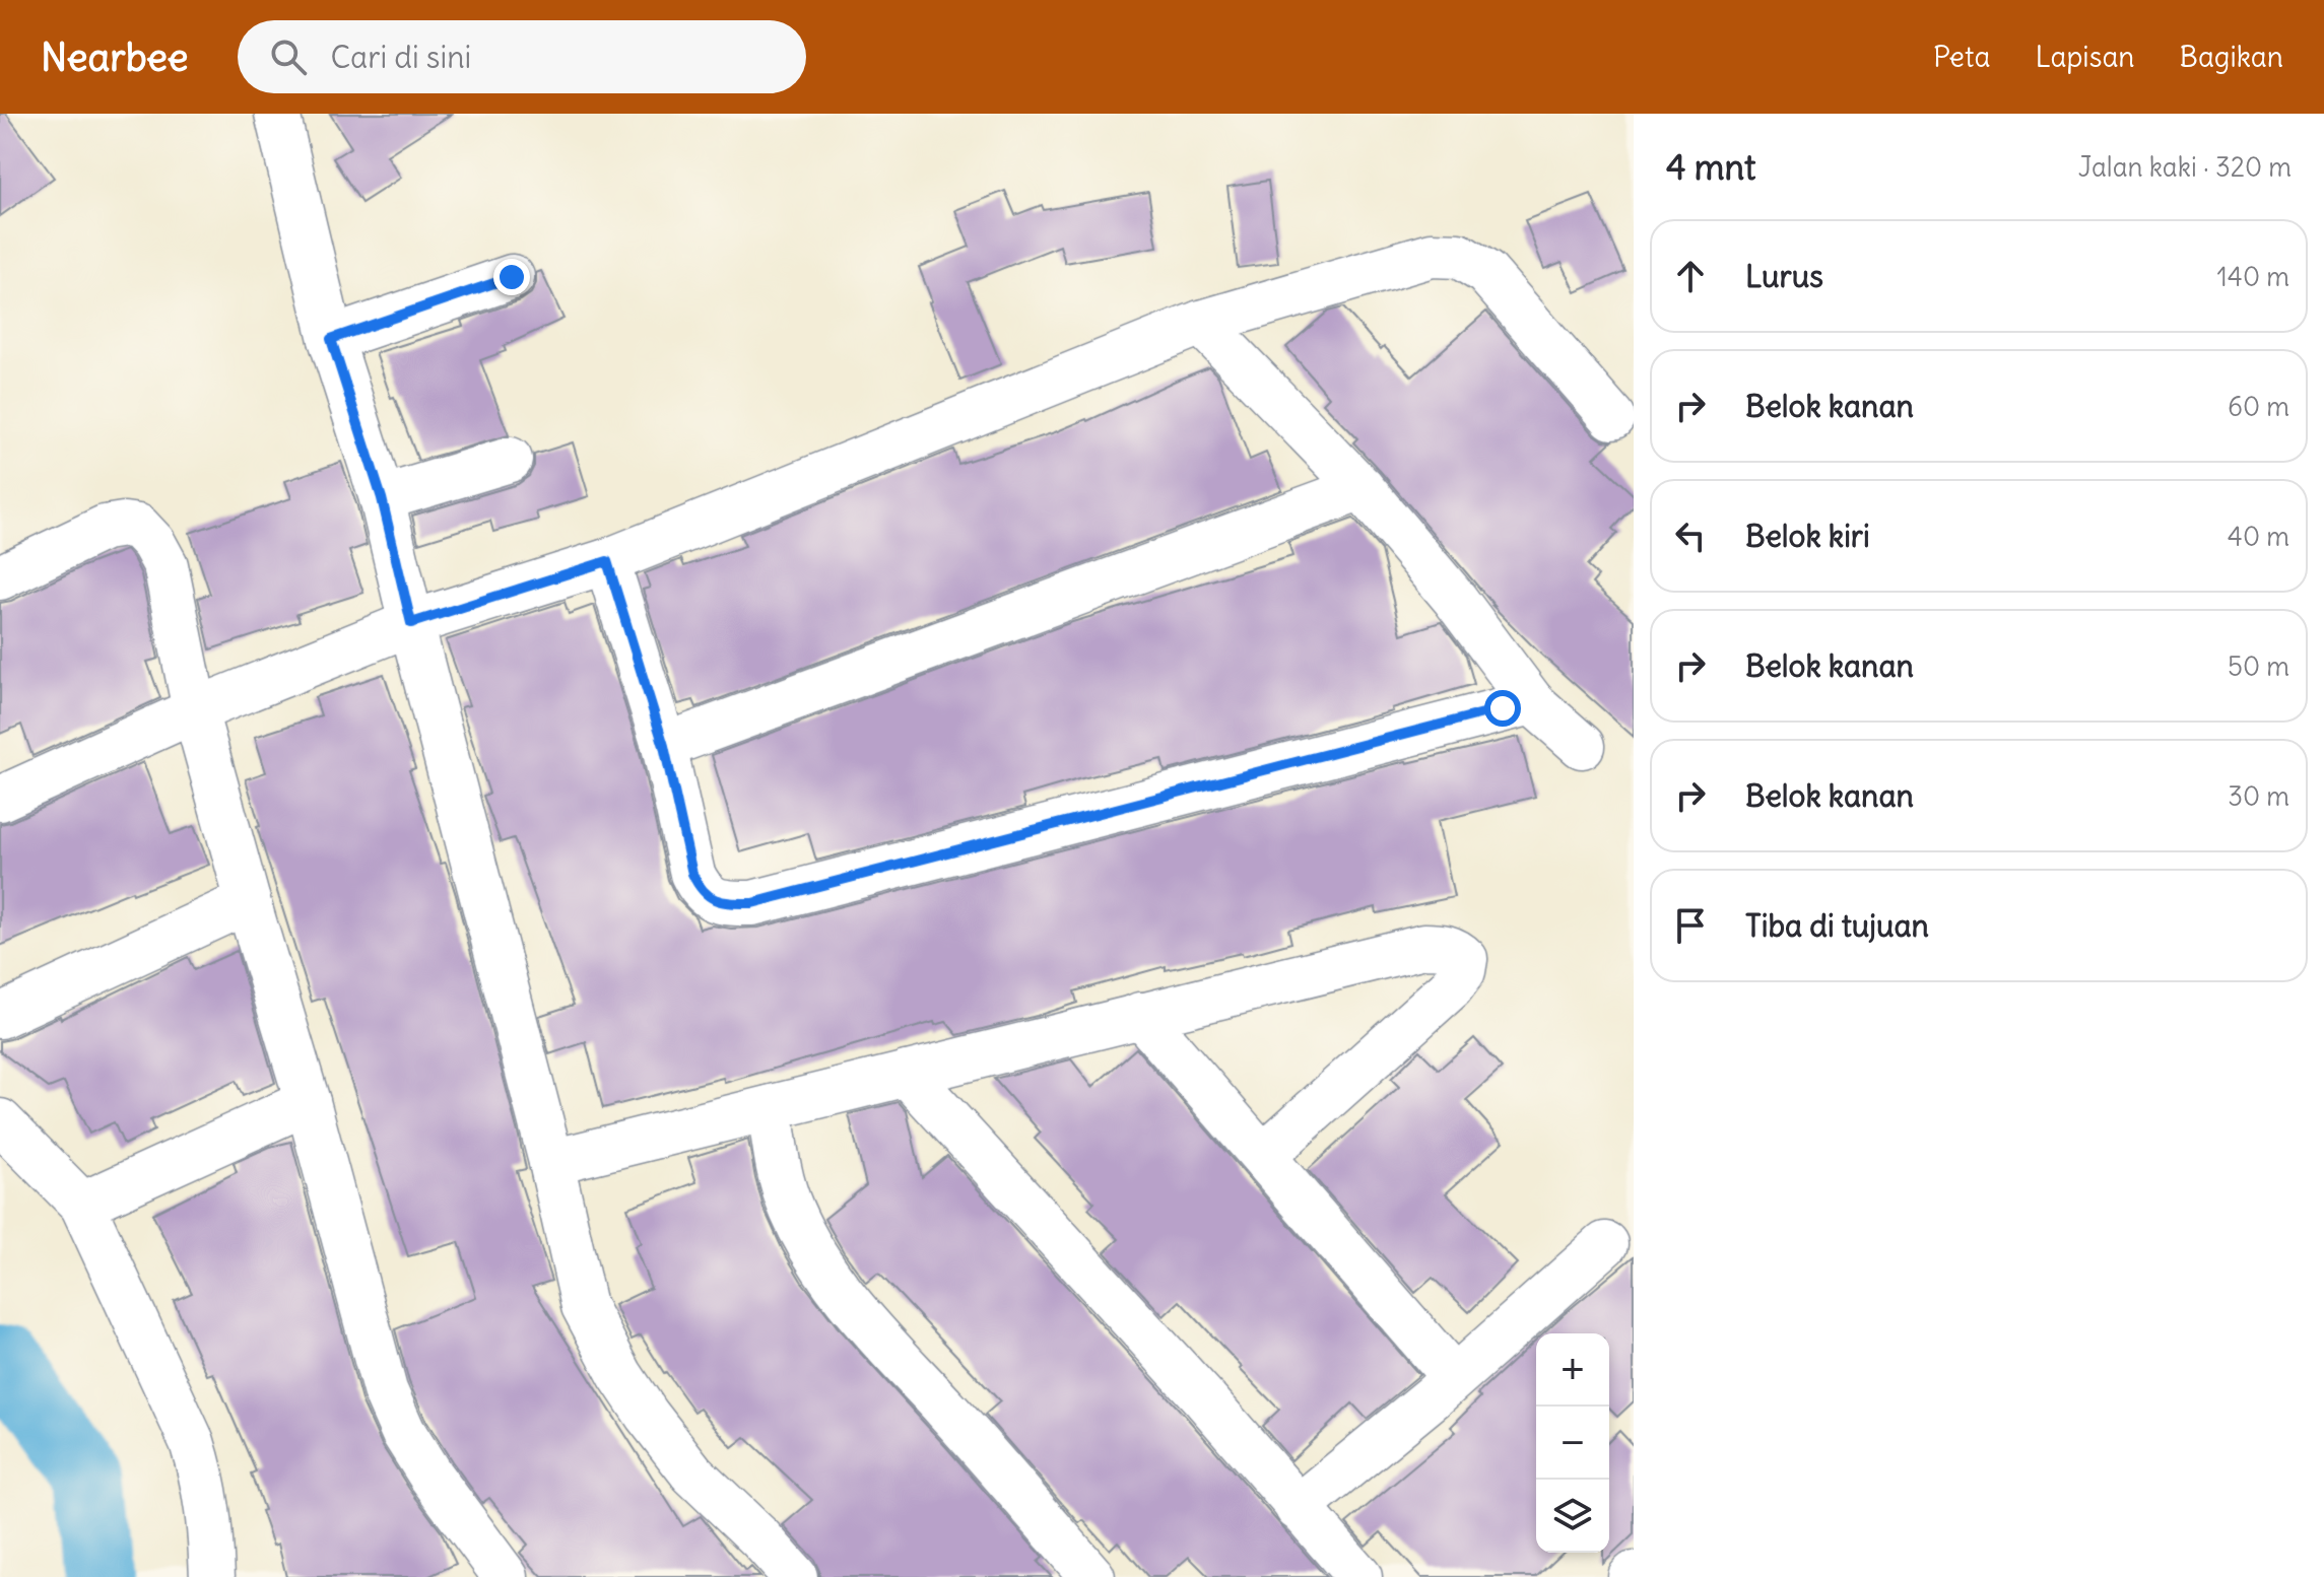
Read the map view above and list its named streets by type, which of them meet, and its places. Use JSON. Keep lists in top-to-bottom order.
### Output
{
  "page": {
    "header": "Nearbee",
    "search": "Cari di sini",
    "nav": ["Peta", "Lapisan", "Bagikan"],
    "heading": ["4 mnt", "Jalan kaki · 320 m"],
    "list": [
      ["Lurus", "140 m"],
      ["Belok kanan", "60 m"],
      ["Belok kiri", "40 m"],
      ["Belok kanan", "50 m"],
      ["Belok kanan", "30 m"],
      "Tiba di tujuan"
    ],
    "map_buttons": ["+", "−"]
  }
}
